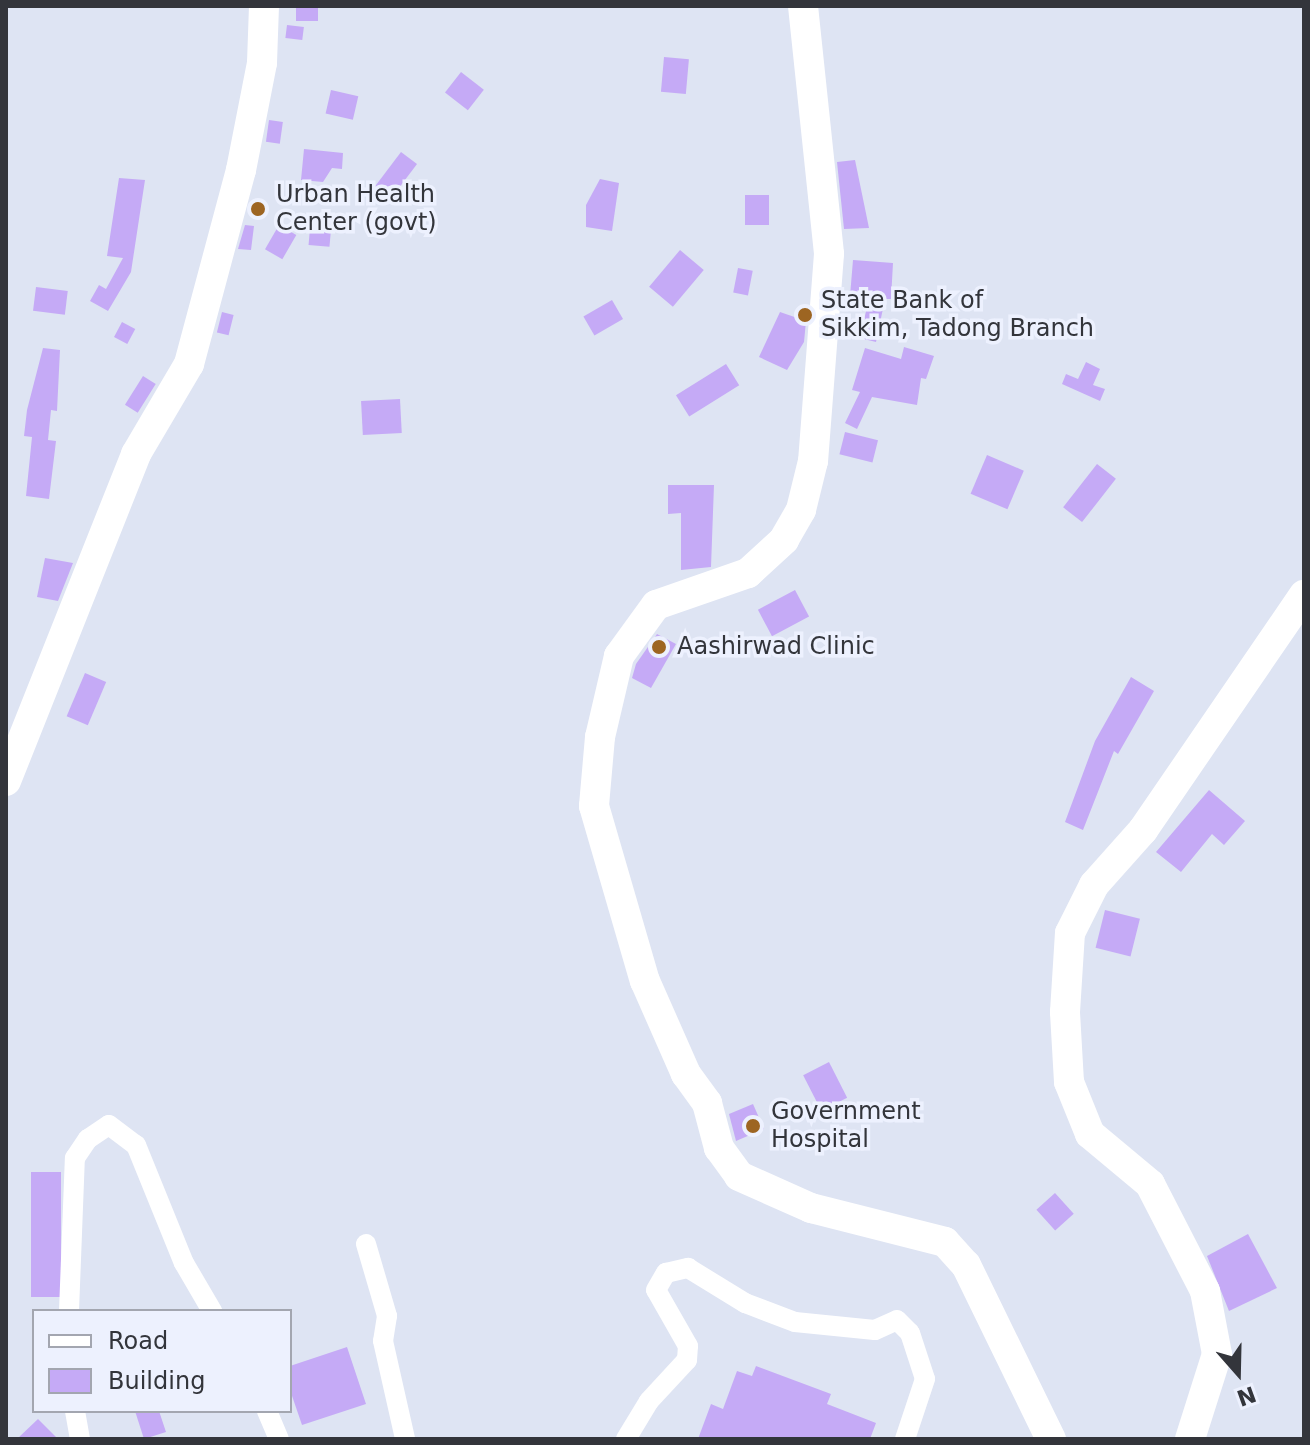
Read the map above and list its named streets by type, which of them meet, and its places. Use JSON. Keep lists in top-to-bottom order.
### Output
{
  "places": [
    "Urban Health Center (govt)",
    "State Bank of Sikkim, Tadong Branch",
    "Aashirwad Clinic",
    "Government Hospital"
  ],
  "legend": ["Road", "Building"],
  "north": "bottom"
}
